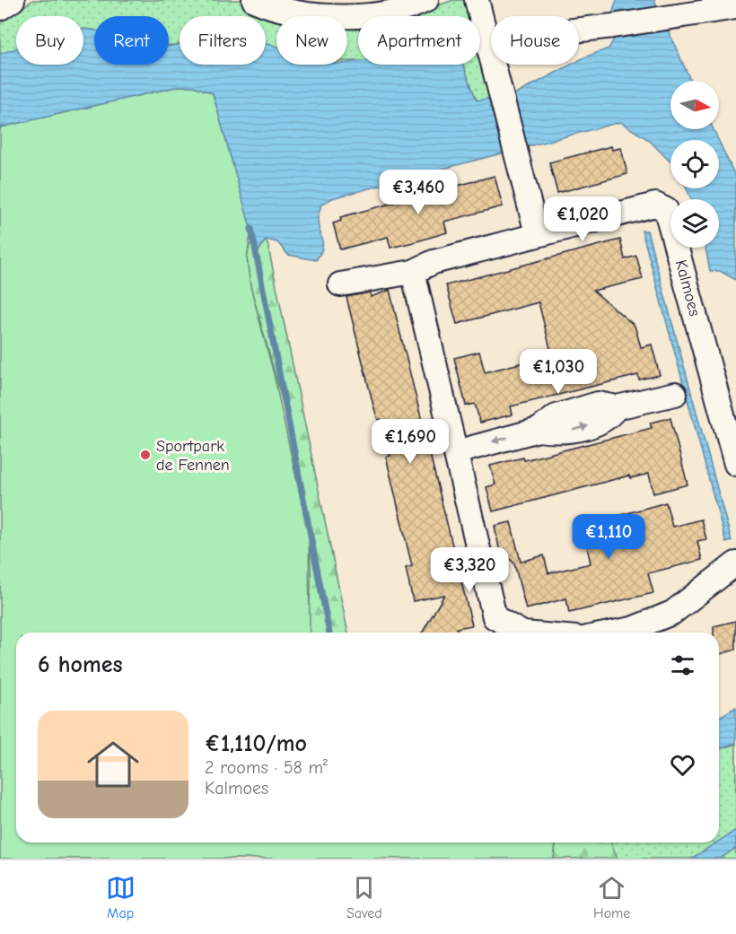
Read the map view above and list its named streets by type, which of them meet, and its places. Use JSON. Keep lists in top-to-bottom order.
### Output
{
  "streets": {
    "street": ["Kalmoes"]
  },
  "places": ["Sportpark de Fennen"],
  "north": "right",
  "page": {
    "chip": [
      "Buy",
      "Rent",
      "Filters",
      "New",
      "Apartment",
      "House"
    ],
    "price": [
      "€3,460",
      "€1,020",
      "€1,030",
      "€1,690",
      "€1,110",
      "€3,320"
    ],
    "heading": "6 homes",
    "list": [
      {
        "name": "€1,110/mo",
        "note": "2 rooms · 58 m² · Kalmoes"
      }
    ],
    "tabs": ["Map", "Saved", "Home"]
  }
}
